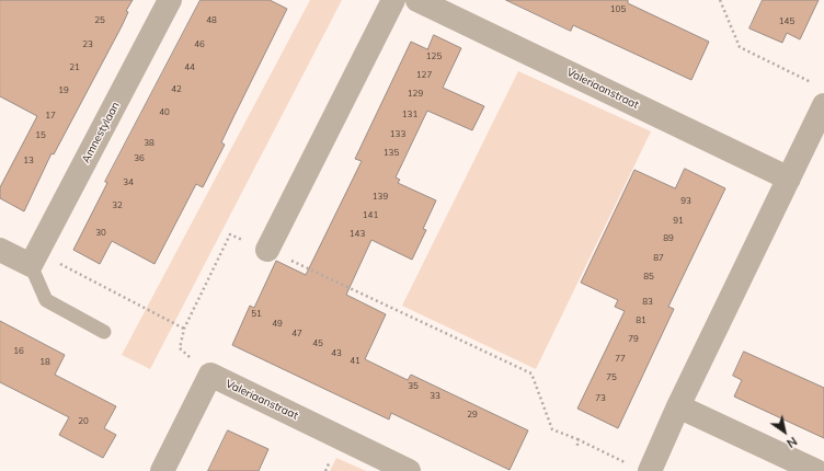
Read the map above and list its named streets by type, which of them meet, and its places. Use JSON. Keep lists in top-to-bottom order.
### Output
{
  "streets": {
    "street": ["Valeriaanstraat", "Amnestylaan"]
  },
  "house_numbers": [
    "105",
    "25",
    "48",
    "145",
    "23",
    "46",
    "125",
    "21",
    "44",
    "127",
    "42",
    "19",
    "129",
    "40",
    "131",
    "17",
    "133",
    "15",
    "38",
    "135",
    "36",
    "13",
    "34",
    "139",
    "93",
    "32",
    "141",
    "91",
    "30",
    "143",
    "89",
    "87",
    "85",
    "83",
    "51",
    "81",
    "49",
    "47",
    "79",
    "45",
    "16",
    "43",
    "77",
    "41",
    "18",
    "75",
    "35",
    "33",
    "73",
    "29",
    "20"
  ],
  "north": "bottom right"
}
